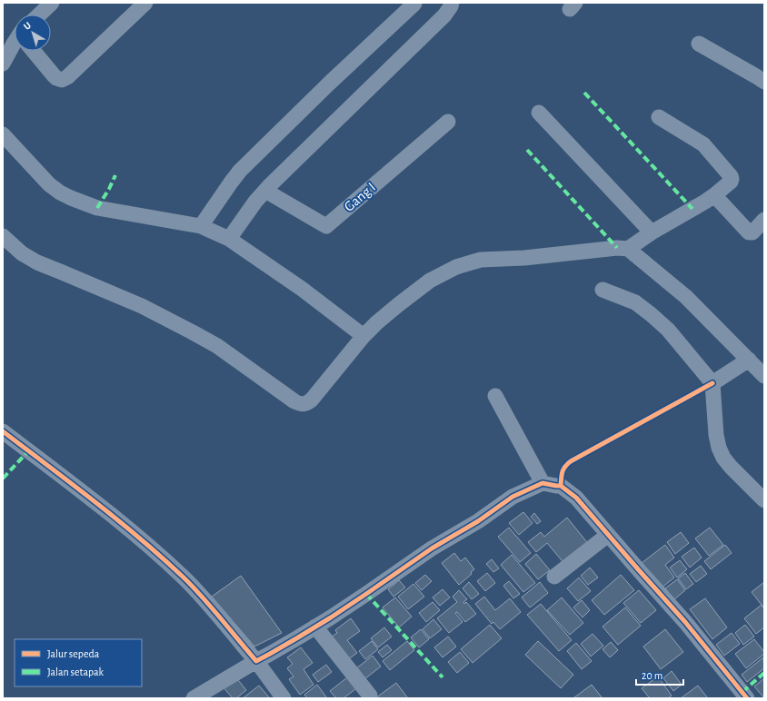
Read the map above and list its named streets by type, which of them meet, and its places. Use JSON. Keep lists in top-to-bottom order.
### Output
{
  "streets": {
    "street": ["Gang I"]
  },
  "legend": ["Jalur sepeda", "Jalan setapak"],
  "scale_bar": "20 m",
  "north": "top left"
}
